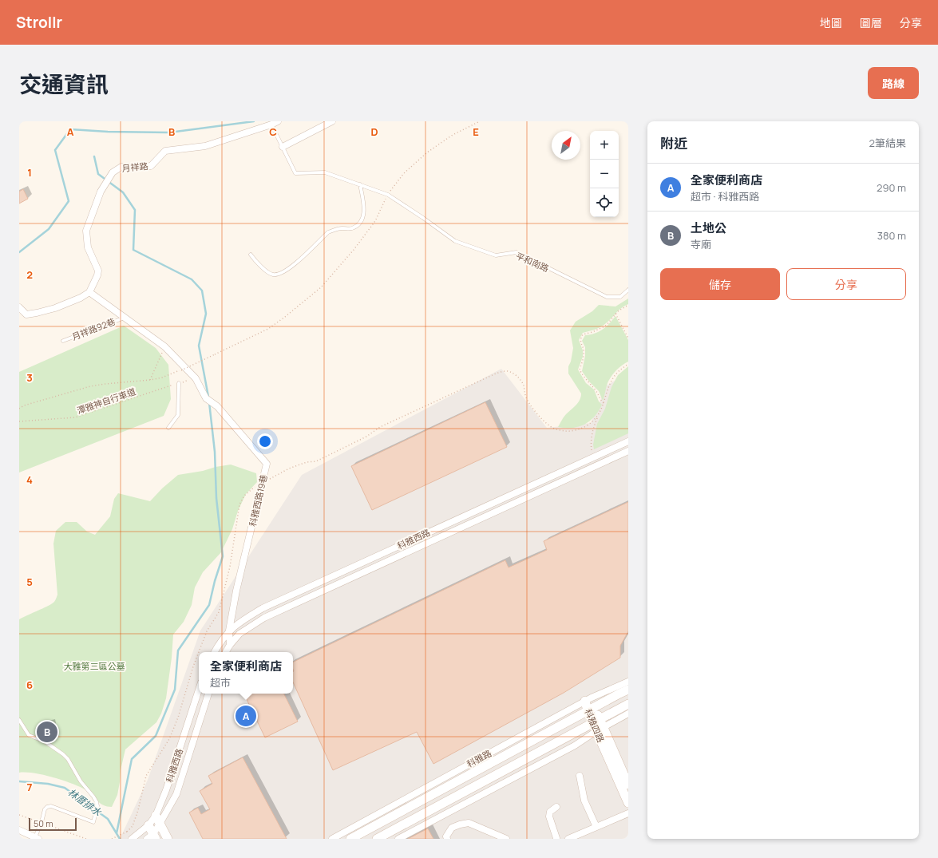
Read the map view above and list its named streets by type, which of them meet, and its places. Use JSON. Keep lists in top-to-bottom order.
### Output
{
  "streets": {
    "street": [
      "月祥路",
      "科雅西路19巷",
      "科雅西路",
      "科雅四路",
      "科雅路"
    ],
    "lane": ["平和南路", "月祥路92巷"],
    "path": ["潭雅神自行車道"]
  },
  "crossings": [
    ["月祥路92巷", "科雅西路19巷"],
    ["潭雅神自行車道", "科雅西路19巷"],
    ["科雅西路19巷", "科雅西路"],
    ["科雅四路", "科雅路"]
  ],
  "water": ["林厝排水"],
  "parks": ["大雅第三區公墓"],
  "scale_bar": "50 m",
  "north": "top right",
  "page": {
    "header": "Strollr",
    "nav": ["地圖", "圖層", "分享"],
    "title": "交通資訊",
    "buttons": [
      "路線",
      ["儲存", "分享"]
    ],
    "heading": ["附近", "2筆結果"],
    "map_buttons": ["+", "−"],
    "list": [
      {
        "mark": "A",
        "name": "全家便利商店",
        "note": "超市 · 科雅西路",
        "value": "290 m"
      },
      {
        "mark": "B",
        "name": "土地公",
        "note": "寺廟",
        "value": "380 m"
      }
    ],
    "popup": ["全家便利商店", "超市"],
    "pins": ["A", "B"],
    "scale": "50 m"
  },
  "grid": {
    "columns": [
      "A",
      "B",
      "C",
      "D",
      "E"
    ],
    "rows": [
      "1",
      "2",
      "3",
      "4",
      "5",
      "6",
      "7"
    ]
  }
}
